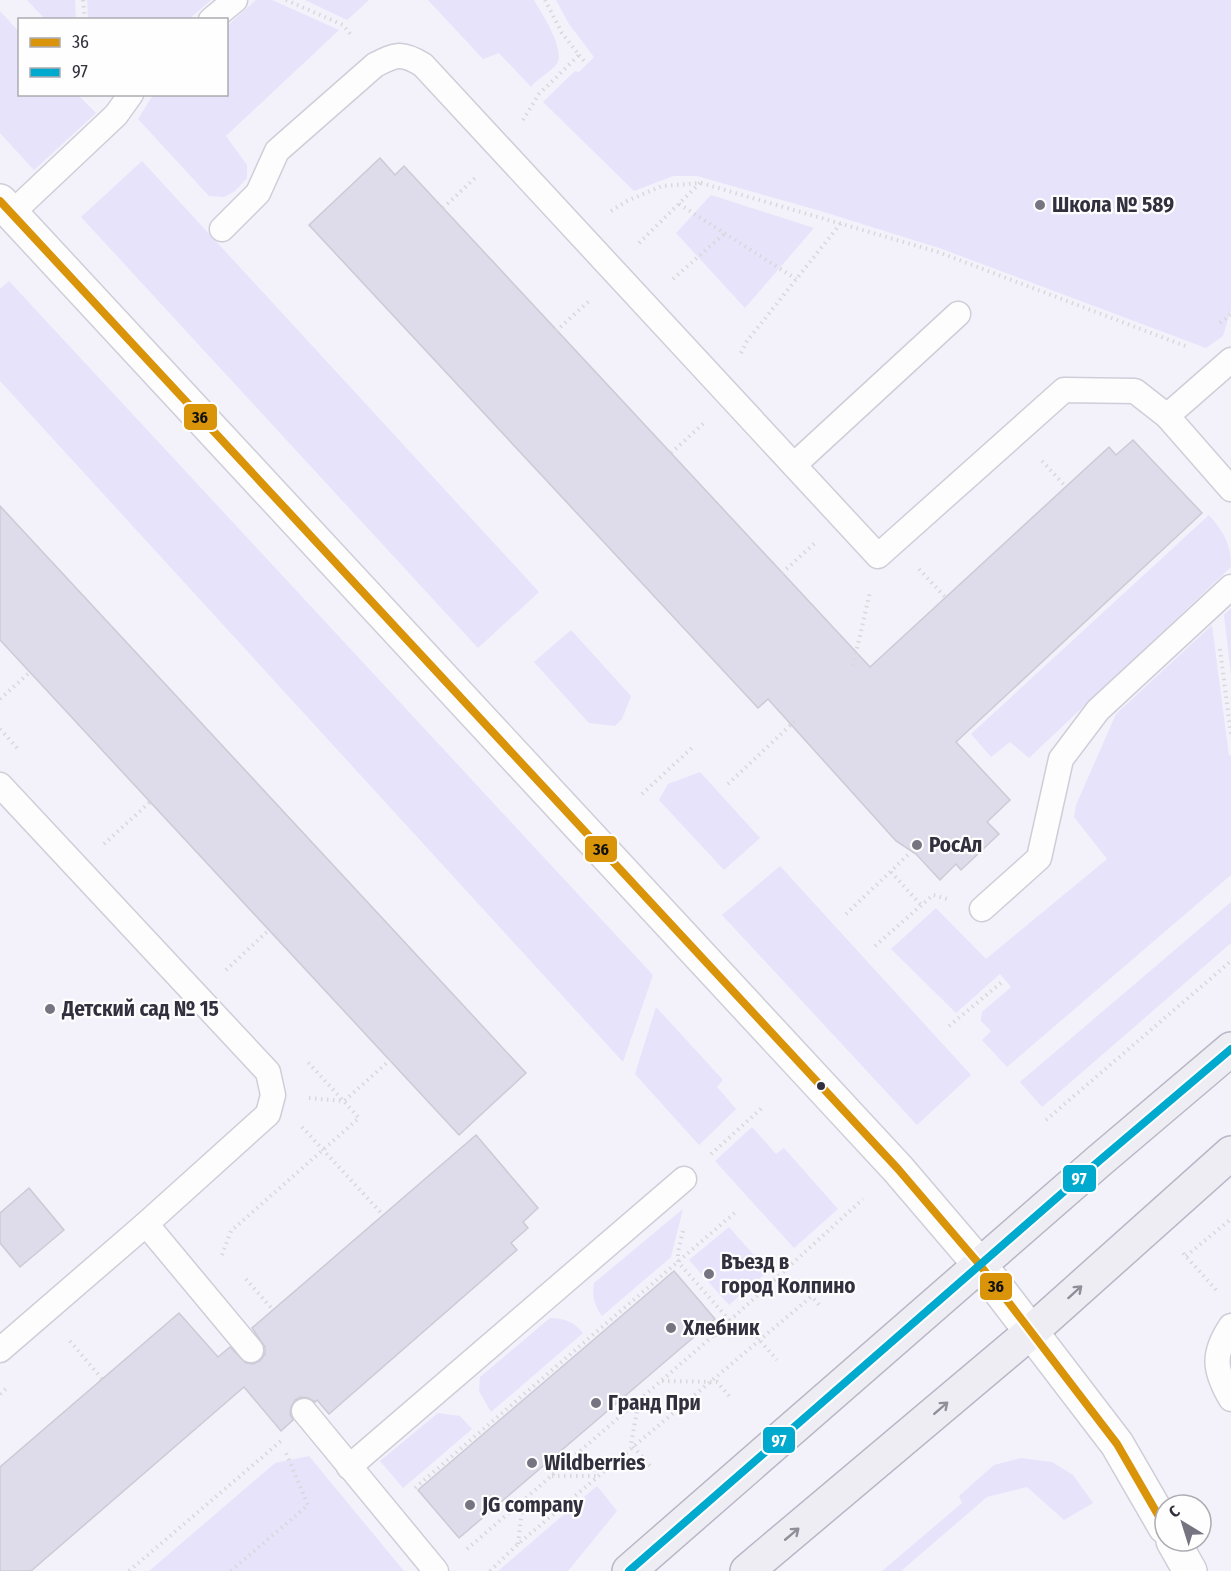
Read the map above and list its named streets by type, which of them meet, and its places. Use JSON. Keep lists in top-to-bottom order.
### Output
{
  "places": [
    "Школа № 589",
    "РосАл",
    "Детский сад № 15",
    "Въезд в город Колпино",
    "Хлебник",
    "Гранд При",
    "Wildberries",
    "JG company"
  ],
  "lines": ["transit line 36", "transit line 97"],
  "legend": ["36", "97"],
  "north": "top left"
}
